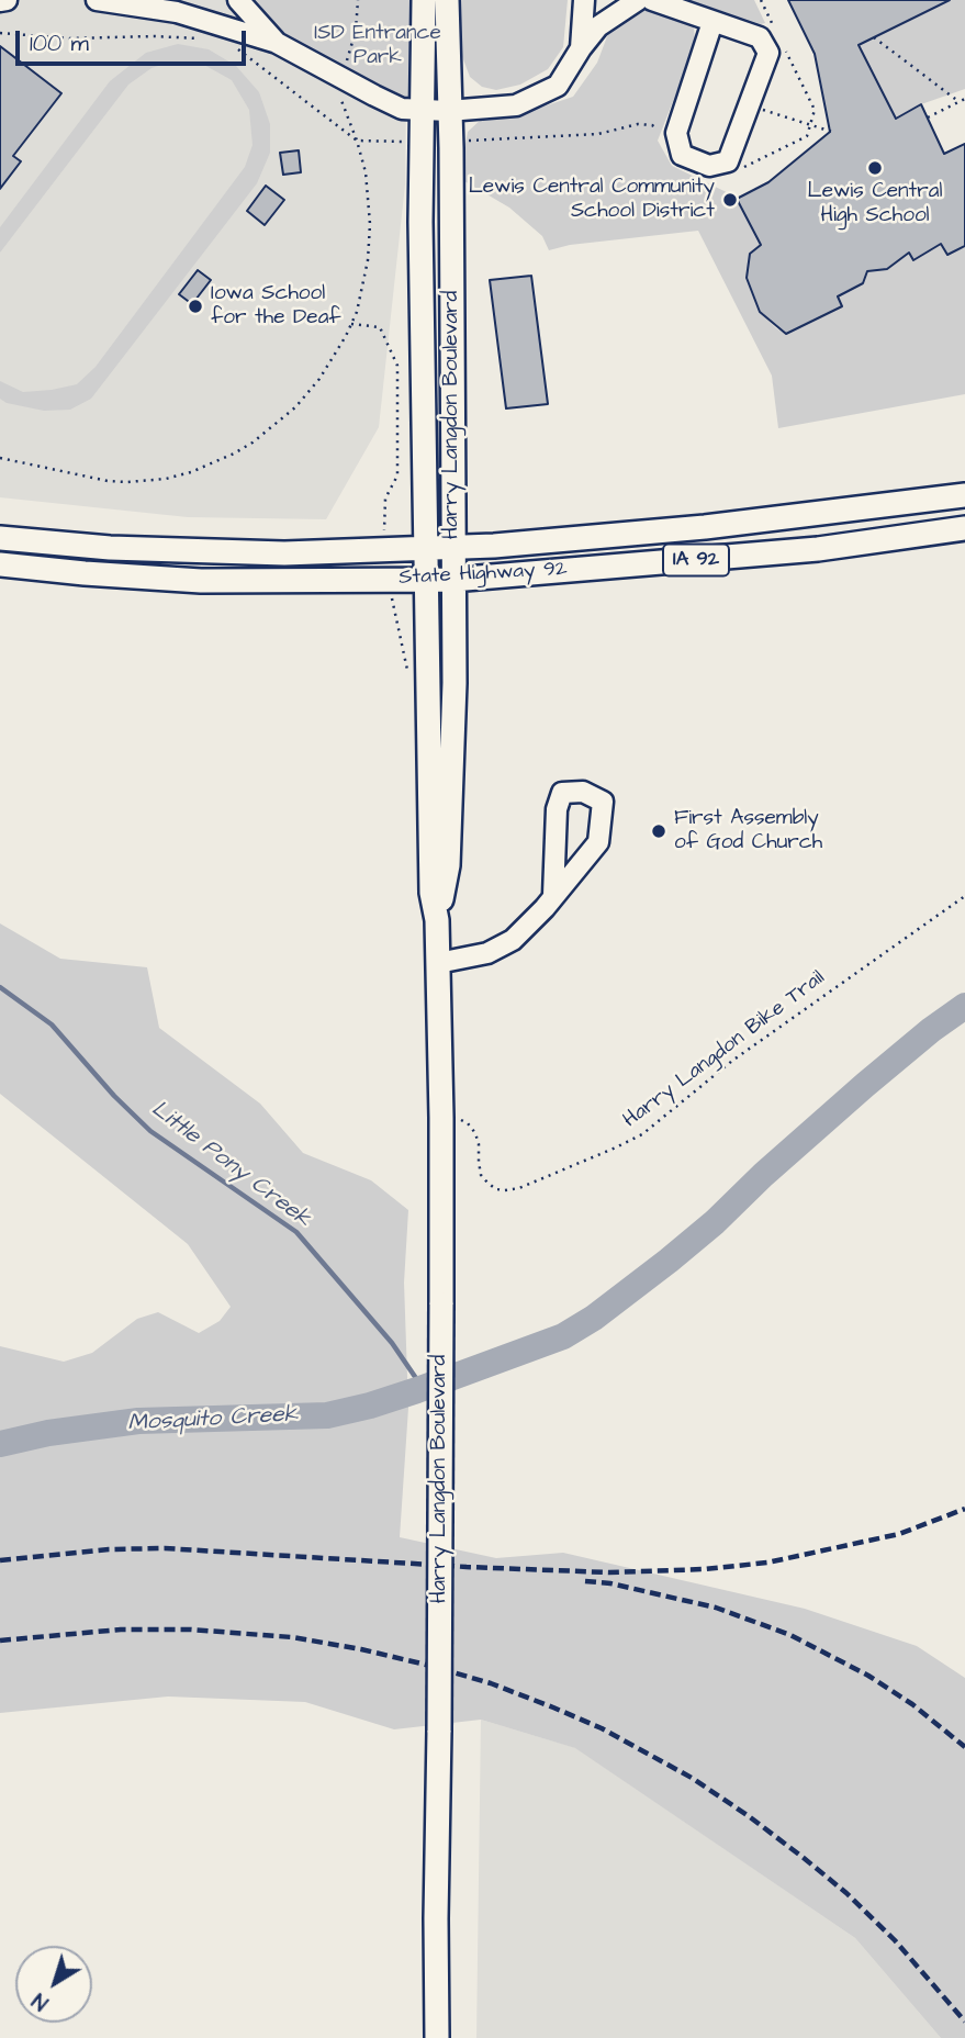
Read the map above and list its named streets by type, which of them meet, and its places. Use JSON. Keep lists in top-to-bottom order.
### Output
{
  "streets": {
    "main road": ["Harry Langdon Boulevard", "IA 92", "State Highway 92"],
    "path": ["Harry Langdon Bike Trail"]
  },
  "crossings": [
    ["Harry Langdon Boulevard", "State Highway 92"],
    ["Harry Langdon Boulevard", "Harry Langdon Bike Trail"]
  ],
  "water": ["Little Pony Creek", "Mosquito Creek"],
  "parks": ["ISD Entrance Park"],
  "places": [
    "Lewis Central High School",
    "Lewis Central Community School District",
    "Iowa School for the Deaf",
    "First Assembly of God Church"
  ],
  "scale_bar": "100 m",
  "north": "bottom left"
}
